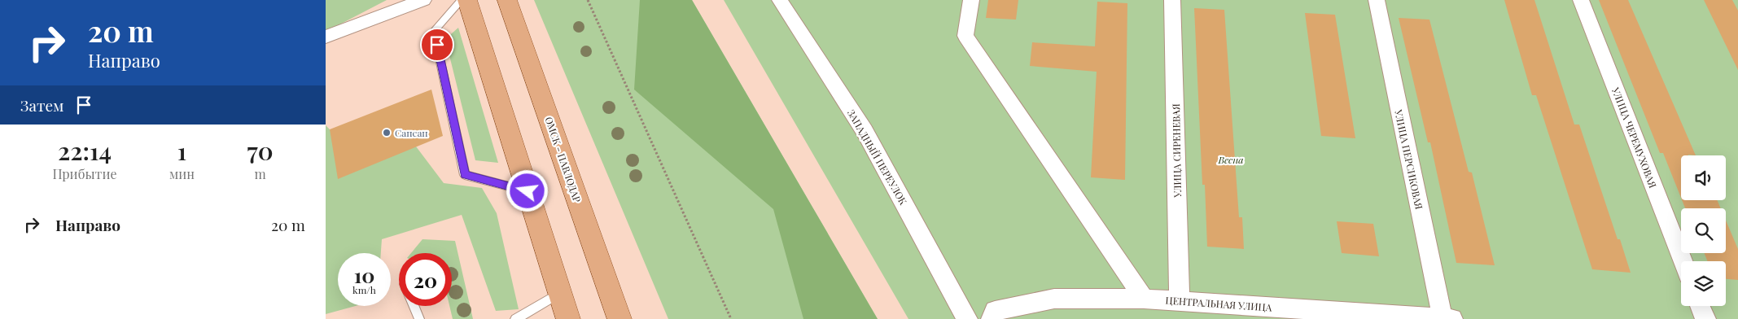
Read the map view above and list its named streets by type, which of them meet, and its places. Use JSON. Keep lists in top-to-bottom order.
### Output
{
  "streets": {
    "main road": ["ОМСК - ПАВЛОДАР"],
    "street": [
      "УЛИЦА ЧЕРЕМУХОВАЯ",
      "УЛИЦА СИРЕНЕВАЯ",
      "ЗАПАДНЫЙ ПЕРЕУЛОК",
      "УЛИЦА ПЕРСИКОВАЯ",
      "ЦЕНТРАЛЬНАЯ УЛИЦА"
    ]
  },
  "crossings": [
    ["УЛИЦА СИРЕНЕВАЯ", "ЦЕНТРАЛЬНАЯ УЛИЦА"],
    ["УЛИЦА ПЕРСИКОВАЯ", "ЦЕНТРАЛЬНАЯ УЛИЦА"]
  ],
  "parks": ["Весна"],
  "places": ["Сапсан"],
  "page": {
    "turn": ["20 m", "Направо"],
    "then": "Затем",
    "eta": [
      "22:14",
      "Прибытие",
      "1",
      "мин",
      "70",
      "m"
    ],
    "list": [
      {
        "name": "Направо",
        "value": "20 m"
      }
    ],
    "speed": "10 km/h",
    "limit": "20"
  }
}
